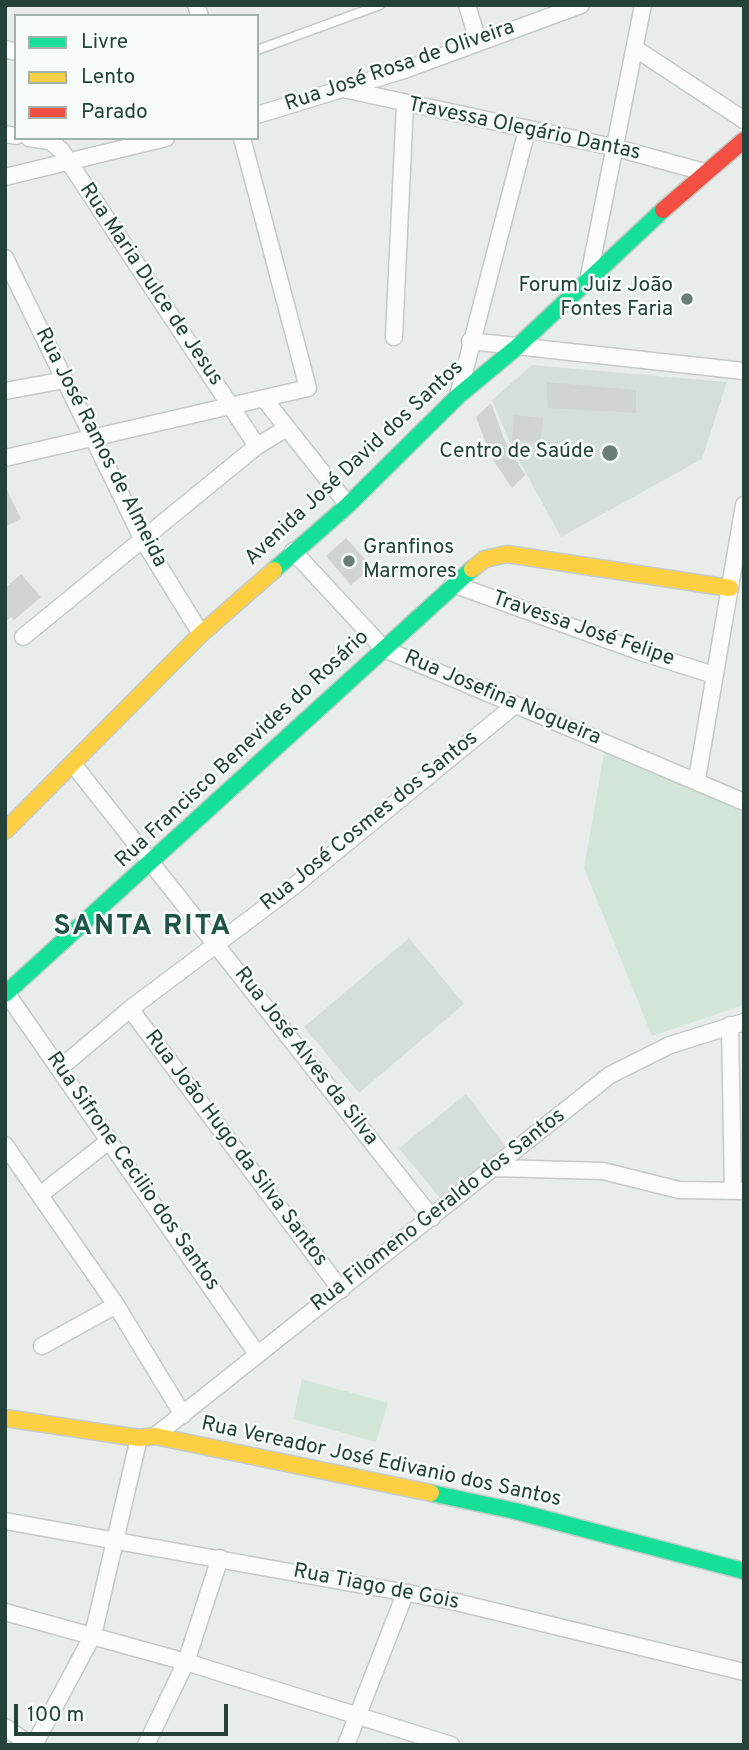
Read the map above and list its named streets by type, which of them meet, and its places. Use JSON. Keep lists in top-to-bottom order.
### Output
{
  "streets": {
    "street": [
      "Rua José Rosa de Oliveira",
      "Travessa Olegário Dantas",
      "Rua Maria Dulce de Jesus",
      "Rua José Ramos de Almeida",
      "Avenida José David dos Santos",
      "Travessa José Felipe",
      "Rua Josefina Nogueira",
      "Rua Francisco Benevides do Rosário",
      "Rua José Cosmes dos Santos",
      "Rua José Alves da Silva",
      "Rua João Hugo da Silva Santos",
      "Rua Sifrone Cecilio dos Santos",
      "Rua Filomeno Geraldo dos Santos",
      "Rua Vereador José Edivanio dos Santos",
      "Rua Tiago de Gois"
    ]
  },
  "crossings": [
    ["Rua José Rosa de Oliveira", "Travessa Olegário Dantas"],
    ["Travessa Olegário Dantas", "Avenida José David dos Santos"],
    ["Rua José Ramos de Almeida", "Avenida José David dos Santos"],
    ["Avenida José David dos Santos", "Rua Josefina Nogueira"],
    ["Avenida José David dos Santos", "Rua José Alves da Silva"],
    ["Travessa José Felipe", "Rua Francisco Benevides do Rosário"],
    ["Rua Josefina Nogueira", "Rua Francisco Benevides do Rosário"],
    ["Rua Josefina Nogueira", "Rua José Cosmes dos Santos"],
    ["Rua Francisco Benevides do Rosário", "Rua José Alves da Silva"],
    ["Rua Francisco Benevides do Rosário", "Rua Sifrone Cecilio dos Santos"],
    ["Rua José Cosmes dos Santos", "Rua José Alves da Silva"],
    ["Rua José Cosmes dos Santos", "Rua João Hugo da Silva Santos"],
    ["Rua José Cosmes dos Santos", "Rua Sifrone Cecilio dos Santos"],
    ["Rua José Alves da Silva", "Rua Filomeno Geraldo dos Santos"],
    ["Rua João Hugo da Silva Santos", "Rua Filomeno Geraldo dos Santos"],
    ["Rua Sifrone Cecilio dos Santos", "Rua Filomeno Geraldo dos Santos"],
    ["Rua Filomeno Geraldo dos Santos", "Rua Vereador José Edivanio dos Santos"]
  ],
  "districts": ["SANTA RITA"],
  "places": ["Forum Juiz João Fontes Faria", "Centro de Saúde", "Granfinos Marmores"],
  "legend": ["Livre", "Lento", "Parado"],
  "scale_bar": "100 m"
}
